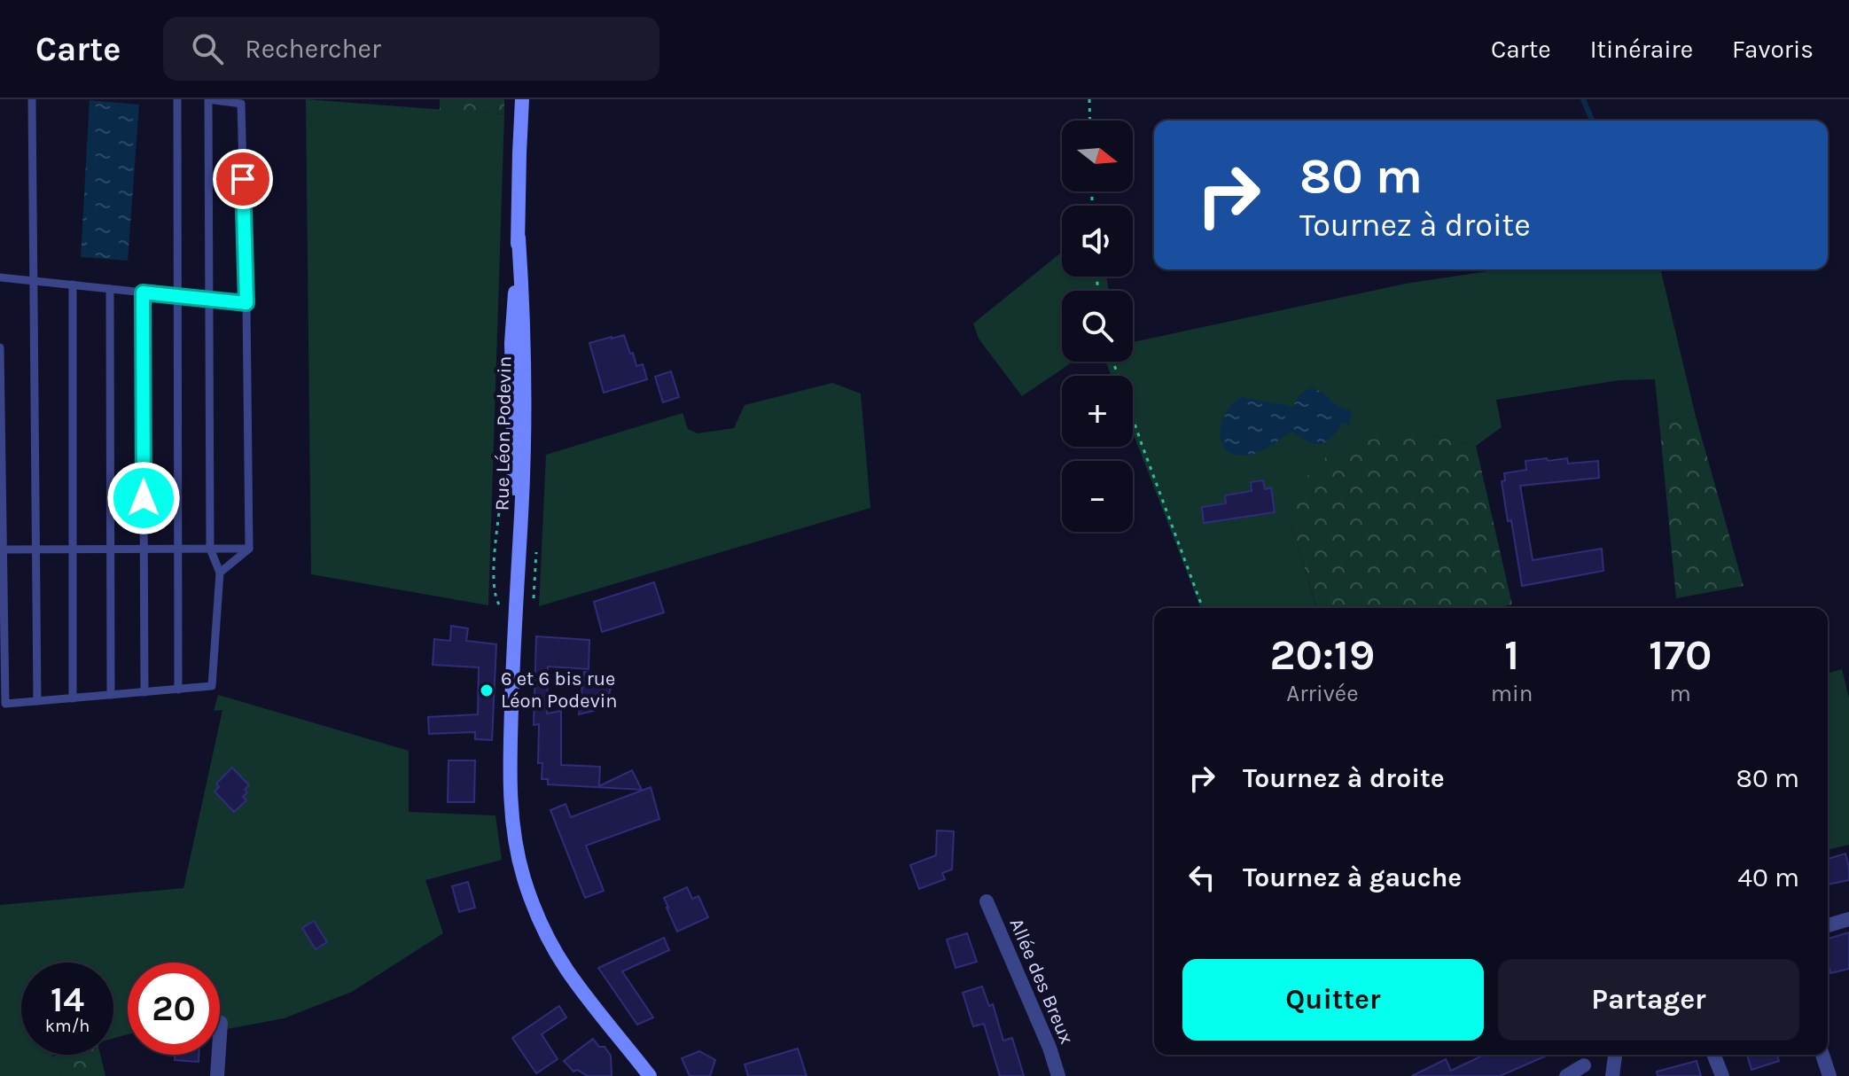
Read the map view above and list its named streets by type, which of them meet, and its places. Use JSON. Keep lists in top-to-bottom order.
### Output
{
  "streets": {
    "main road": ["Rue Léon Podevin"],
    "street": ["Allée des Breux"]
  },
  "places": ["6 et 6 bis rue Léon Podevin"],
  "north": "right",
  "page": {
    "header": "Carte",
    "search": "Rechercher",
    "nav": ["Carte", "Itinéraire", "Favoris"],
    "map_buttons": ["+", "−"],
    "turn": ["80 m", "Tournez à droite"],
    "eta": [
      "20:19",
      "Arrivée",
      "1",
      "min",
      "170",
      "m"
    ],
    "list": [
      {
        "name": "Tournez à droite",
        "value": "80 m"
      },
      {
        "name": "Tournez à gauche",
        "value": "40 m"
      }
    ],
    "buttons": ["Quitter", "Partager"],
    "speed": "14 km/h",
    "limit": "20"
  }
}
